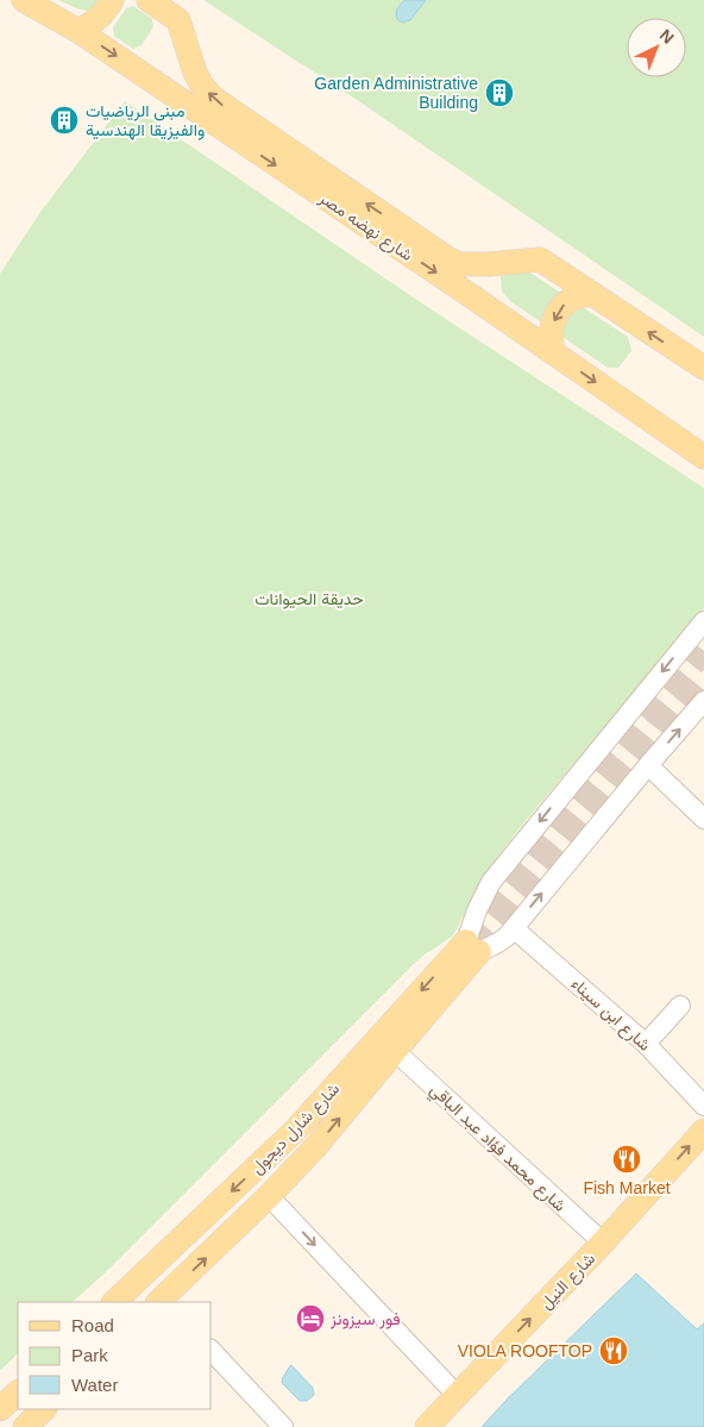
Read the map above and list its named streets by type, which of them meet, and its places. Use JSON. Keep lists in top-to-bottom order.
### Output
{
  "streets": {
    "main road": ["شارع نهضه مصر", "شارع شارل ديجول", "شارع النيل"],
    "street": ["شارع ابن سيناء", "شارع محمد فؤاد عبد الباقي"]
  },
  "crossings": [
    ["شارع شارل ديجول", "شارع محمد فؤاد عبد الباقي"],
    ["شارع محمد فؤاد عبد الباقي", "شارع النيل"]
  ],
  "one_way": ["شارع النيل"],
  "parks": ["حديقة الحيوانات"],
  "places": {
    "building": ["Garden Administrative Building", "مبنى الرياضيات والفيزيقا الهندسية"],
    "restaurant": ["Fish Market", "VIOLA ROOFTOP"],
    "hotel": ["فور سيزونز"]
  },
  "legend": ["Road", "Park", "Water"],
  "north": "top right"
}
